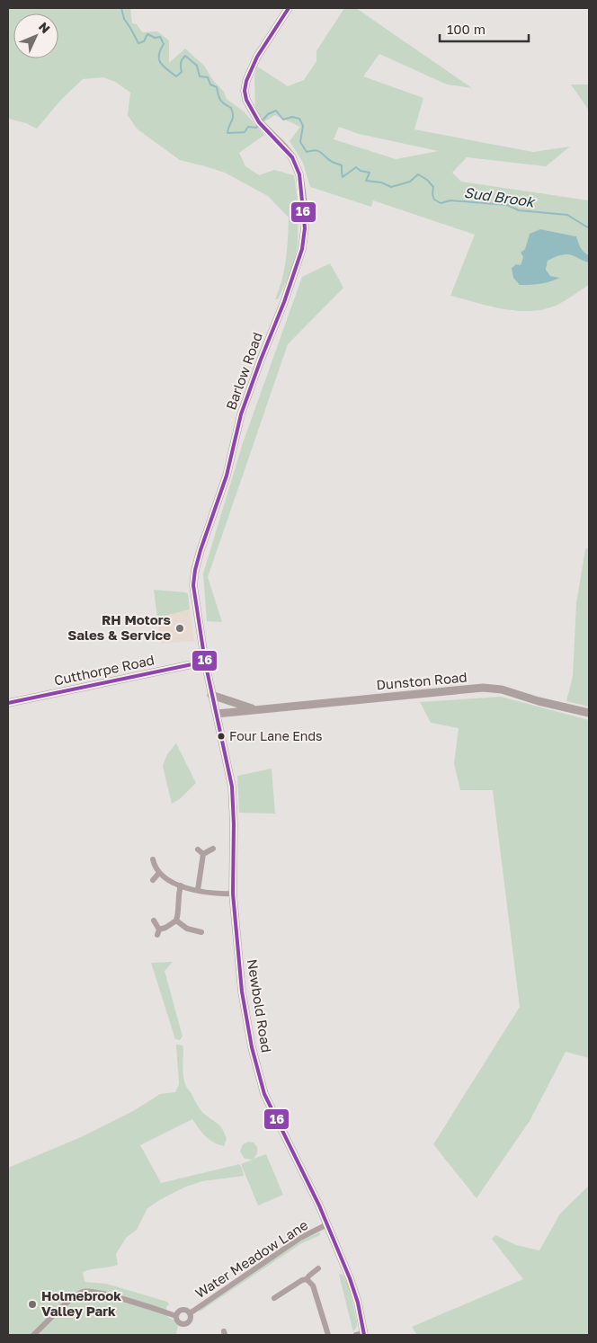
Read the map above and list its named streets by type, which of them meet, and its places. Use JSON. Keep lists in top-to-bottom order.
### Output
{
  "streets": {
    "main road": [
      "Barlow Road",
      "Cutthorpe Road",
      "Dunston Road",
      "Newbold Road"
    ],
    "street": ["Water Meadow Lane"]
  },
  "crossings": [
    ["Barlow Road", "Cutthorpe Road"],
    ["Barlow Road", "Newbold Road"],
    ["Cutthorpe Road", "Newbold Road"],
    ["Dunston Road", "Newbold Road"],
    ["Newbold Road", "Water Meadow Lane"]
  ],
  "water": ["Sud Brook"],
  "places": ["RH Motors Sales & Service", "Four Lane Ends", "Holmebrook Valley Park"],
  "lines": ["transit line 16"],
  "scale_bar": "100 m",
  "north": "top right"
}
